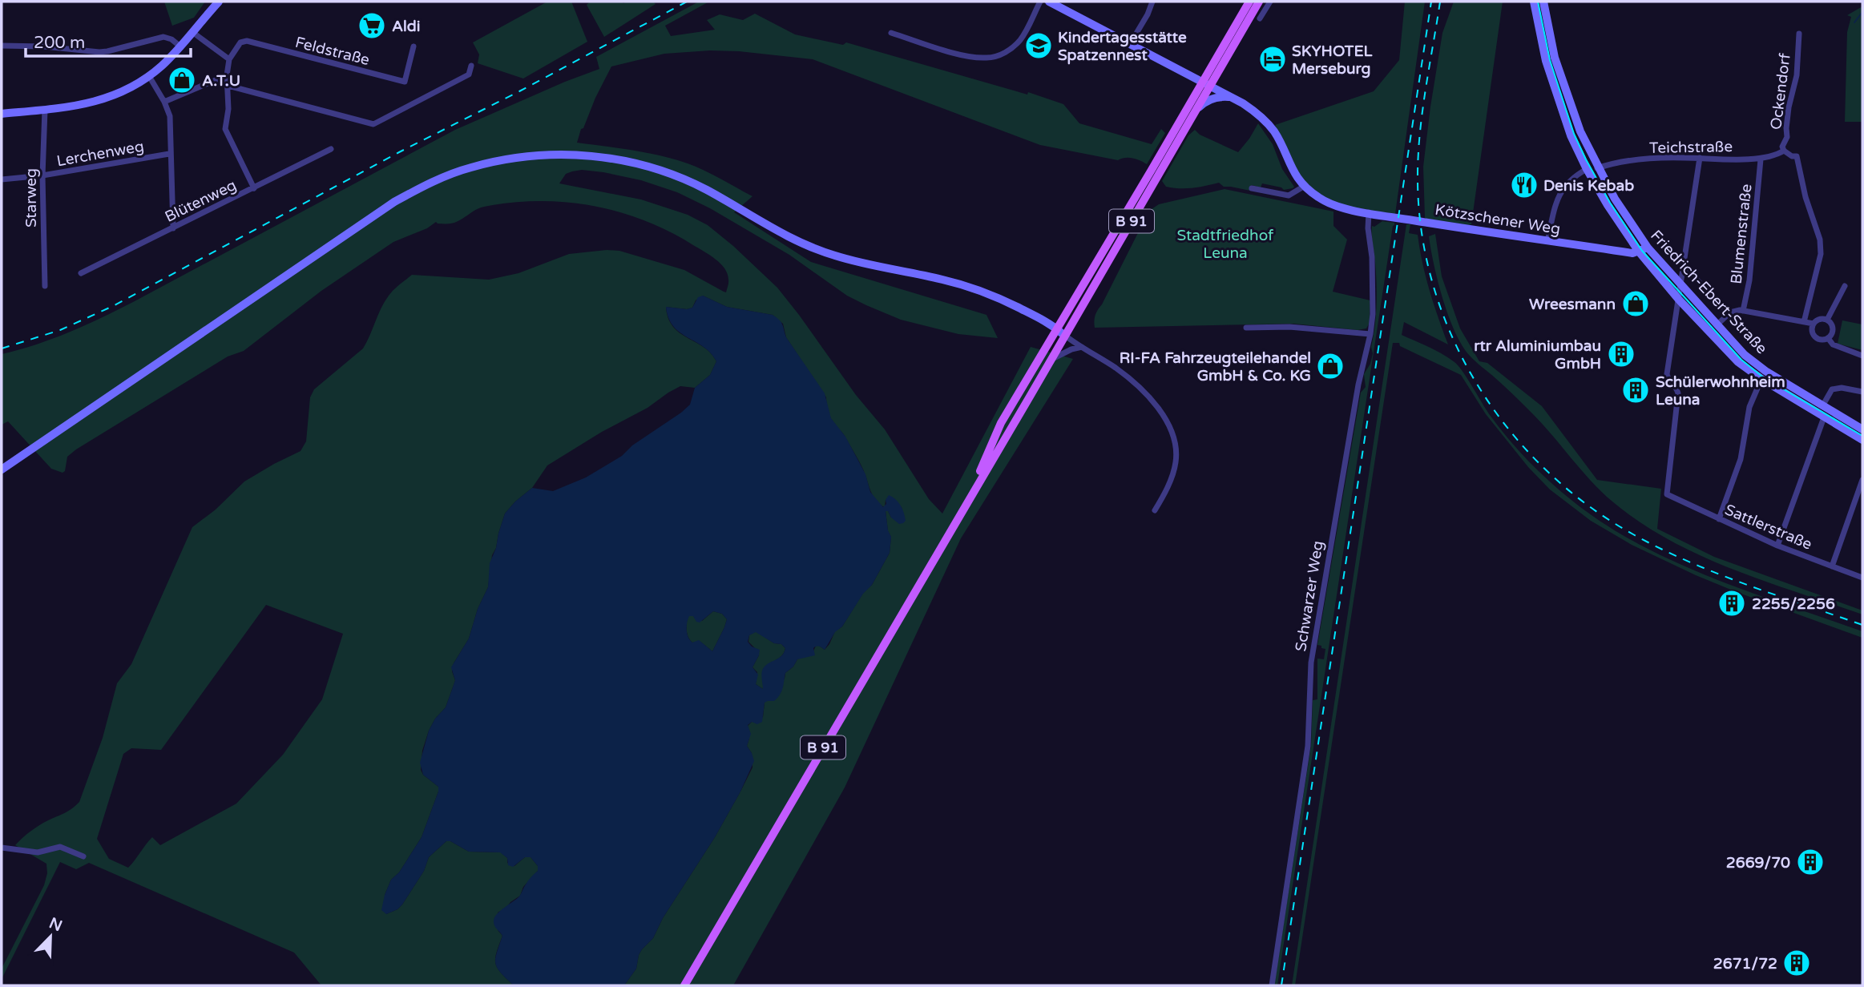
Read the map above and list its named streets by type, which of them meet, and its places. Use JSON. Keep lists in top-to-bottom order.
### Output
{
  "streets": {
    "main road": ["Kötzschener Weg", "B 91", "Friedrich-Ebert-Straße"],
    "street": [
      "Feldstraße",
      "Ockendorf",
      "Teichstraße",
      "Lerchenweg",
      "Starweg",
      "Blütenweg",
      "Blumenstraße",
      "Sattlerstraße",
      "Schwarzer Weg"
    ]
  },
  "crossings": [
    ["Ockendorf", "Teichstraße"],
    ["Teichstraße", "Blumenstraße"],
    ["Teichstraße", "Friedrich-Ebert-Straße"],
    ["Lerchenweg", "Starweg"],
    ["Kötzschener Weg", "Friedrich-Ebert-Straße"],
    ["Kötzschener Weg", "Schwarzer Weg"],
    ["Friedrich-Ebert-Straße", "Sattlerstraße"]
  ],
  "parks": ["Stadtfriedhof Leuna"],
  "places": {
    "supermarket": ["Aldi"],
    "school or university": ["Kindertagesstätte Spatzennest"],
    "hotel": ["SKYHOTEL Merseburg"],
    "shop": ["A.T.U", "Wreesmann", "RI-FA Fahrzeugteilehandel GmbH & Co. KG"],
    "restaurant": ["Denis Kebab"],
    "building": [
      "rtr Aluminiumbau GmbH",
      "Schülerwohnheim Leuna",
      "2255/2256",
      "2669/70",
      "2671/72"
    ]
  },
  "scale_bar": "200 m",
  "north": "top right"
}
